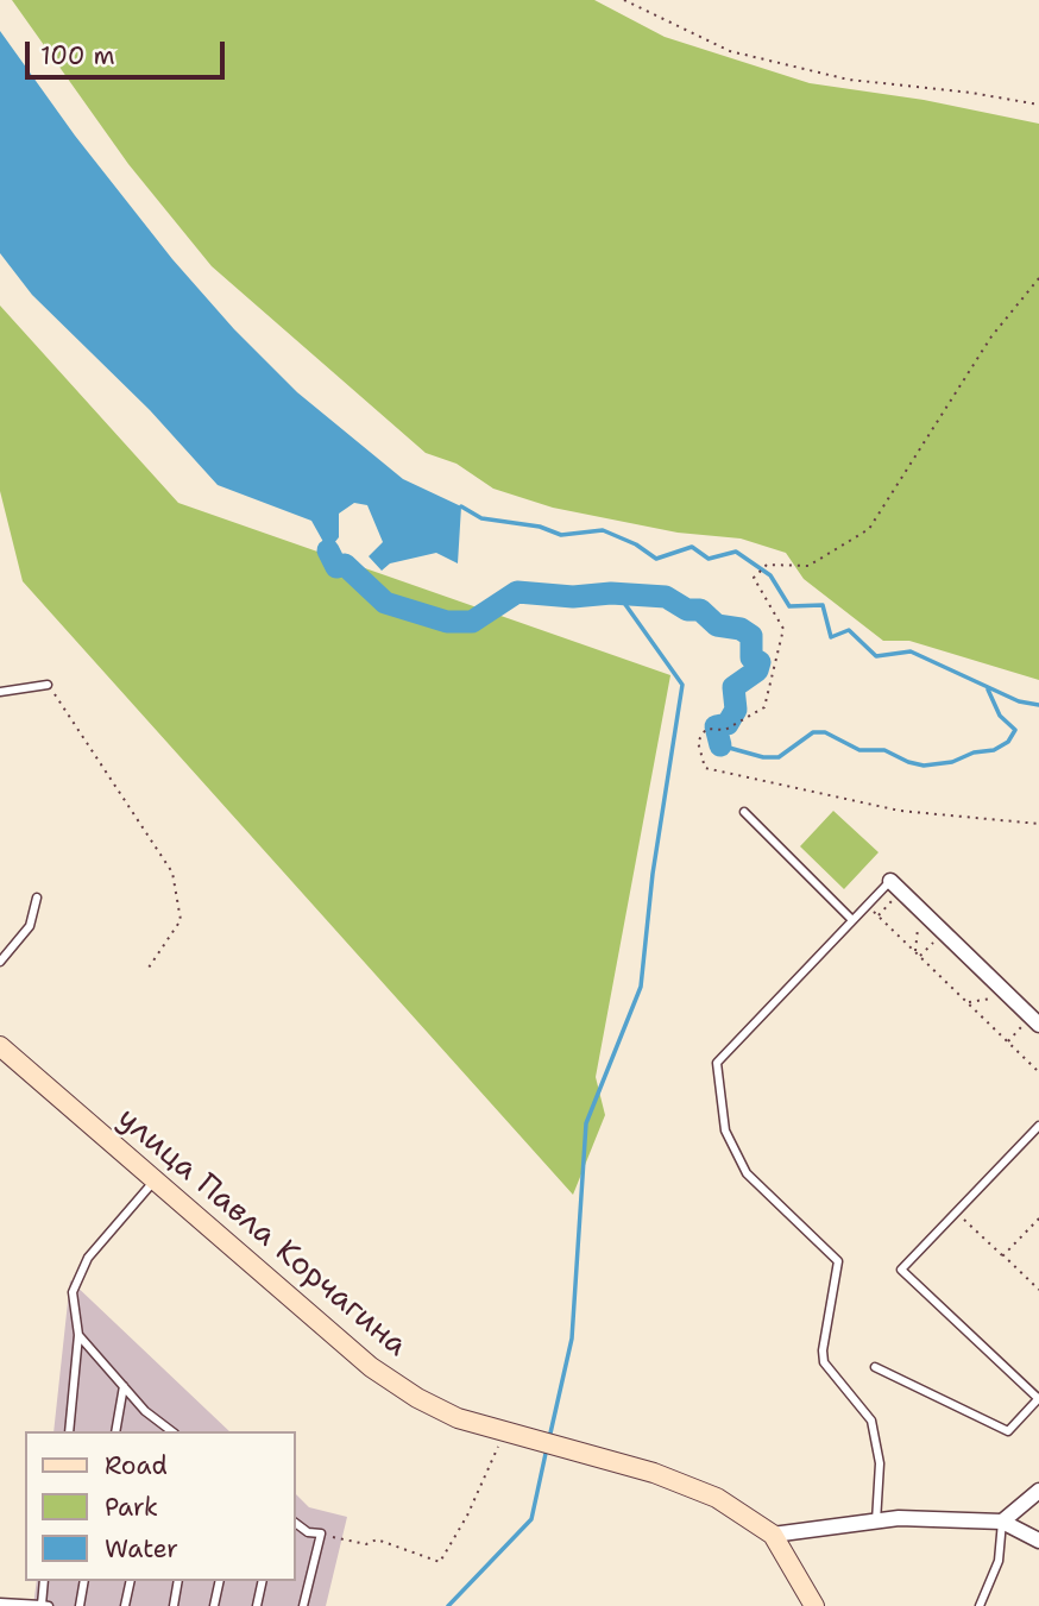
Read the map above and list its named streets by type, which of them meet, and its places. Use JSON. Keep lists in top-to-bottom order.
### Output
{
  "streets": {
    "main road": ["улица Павла Корчагина"]
  },
  "legend": ["Road", "Park", "Water"],
  "scale_bar": "100 m"
}
